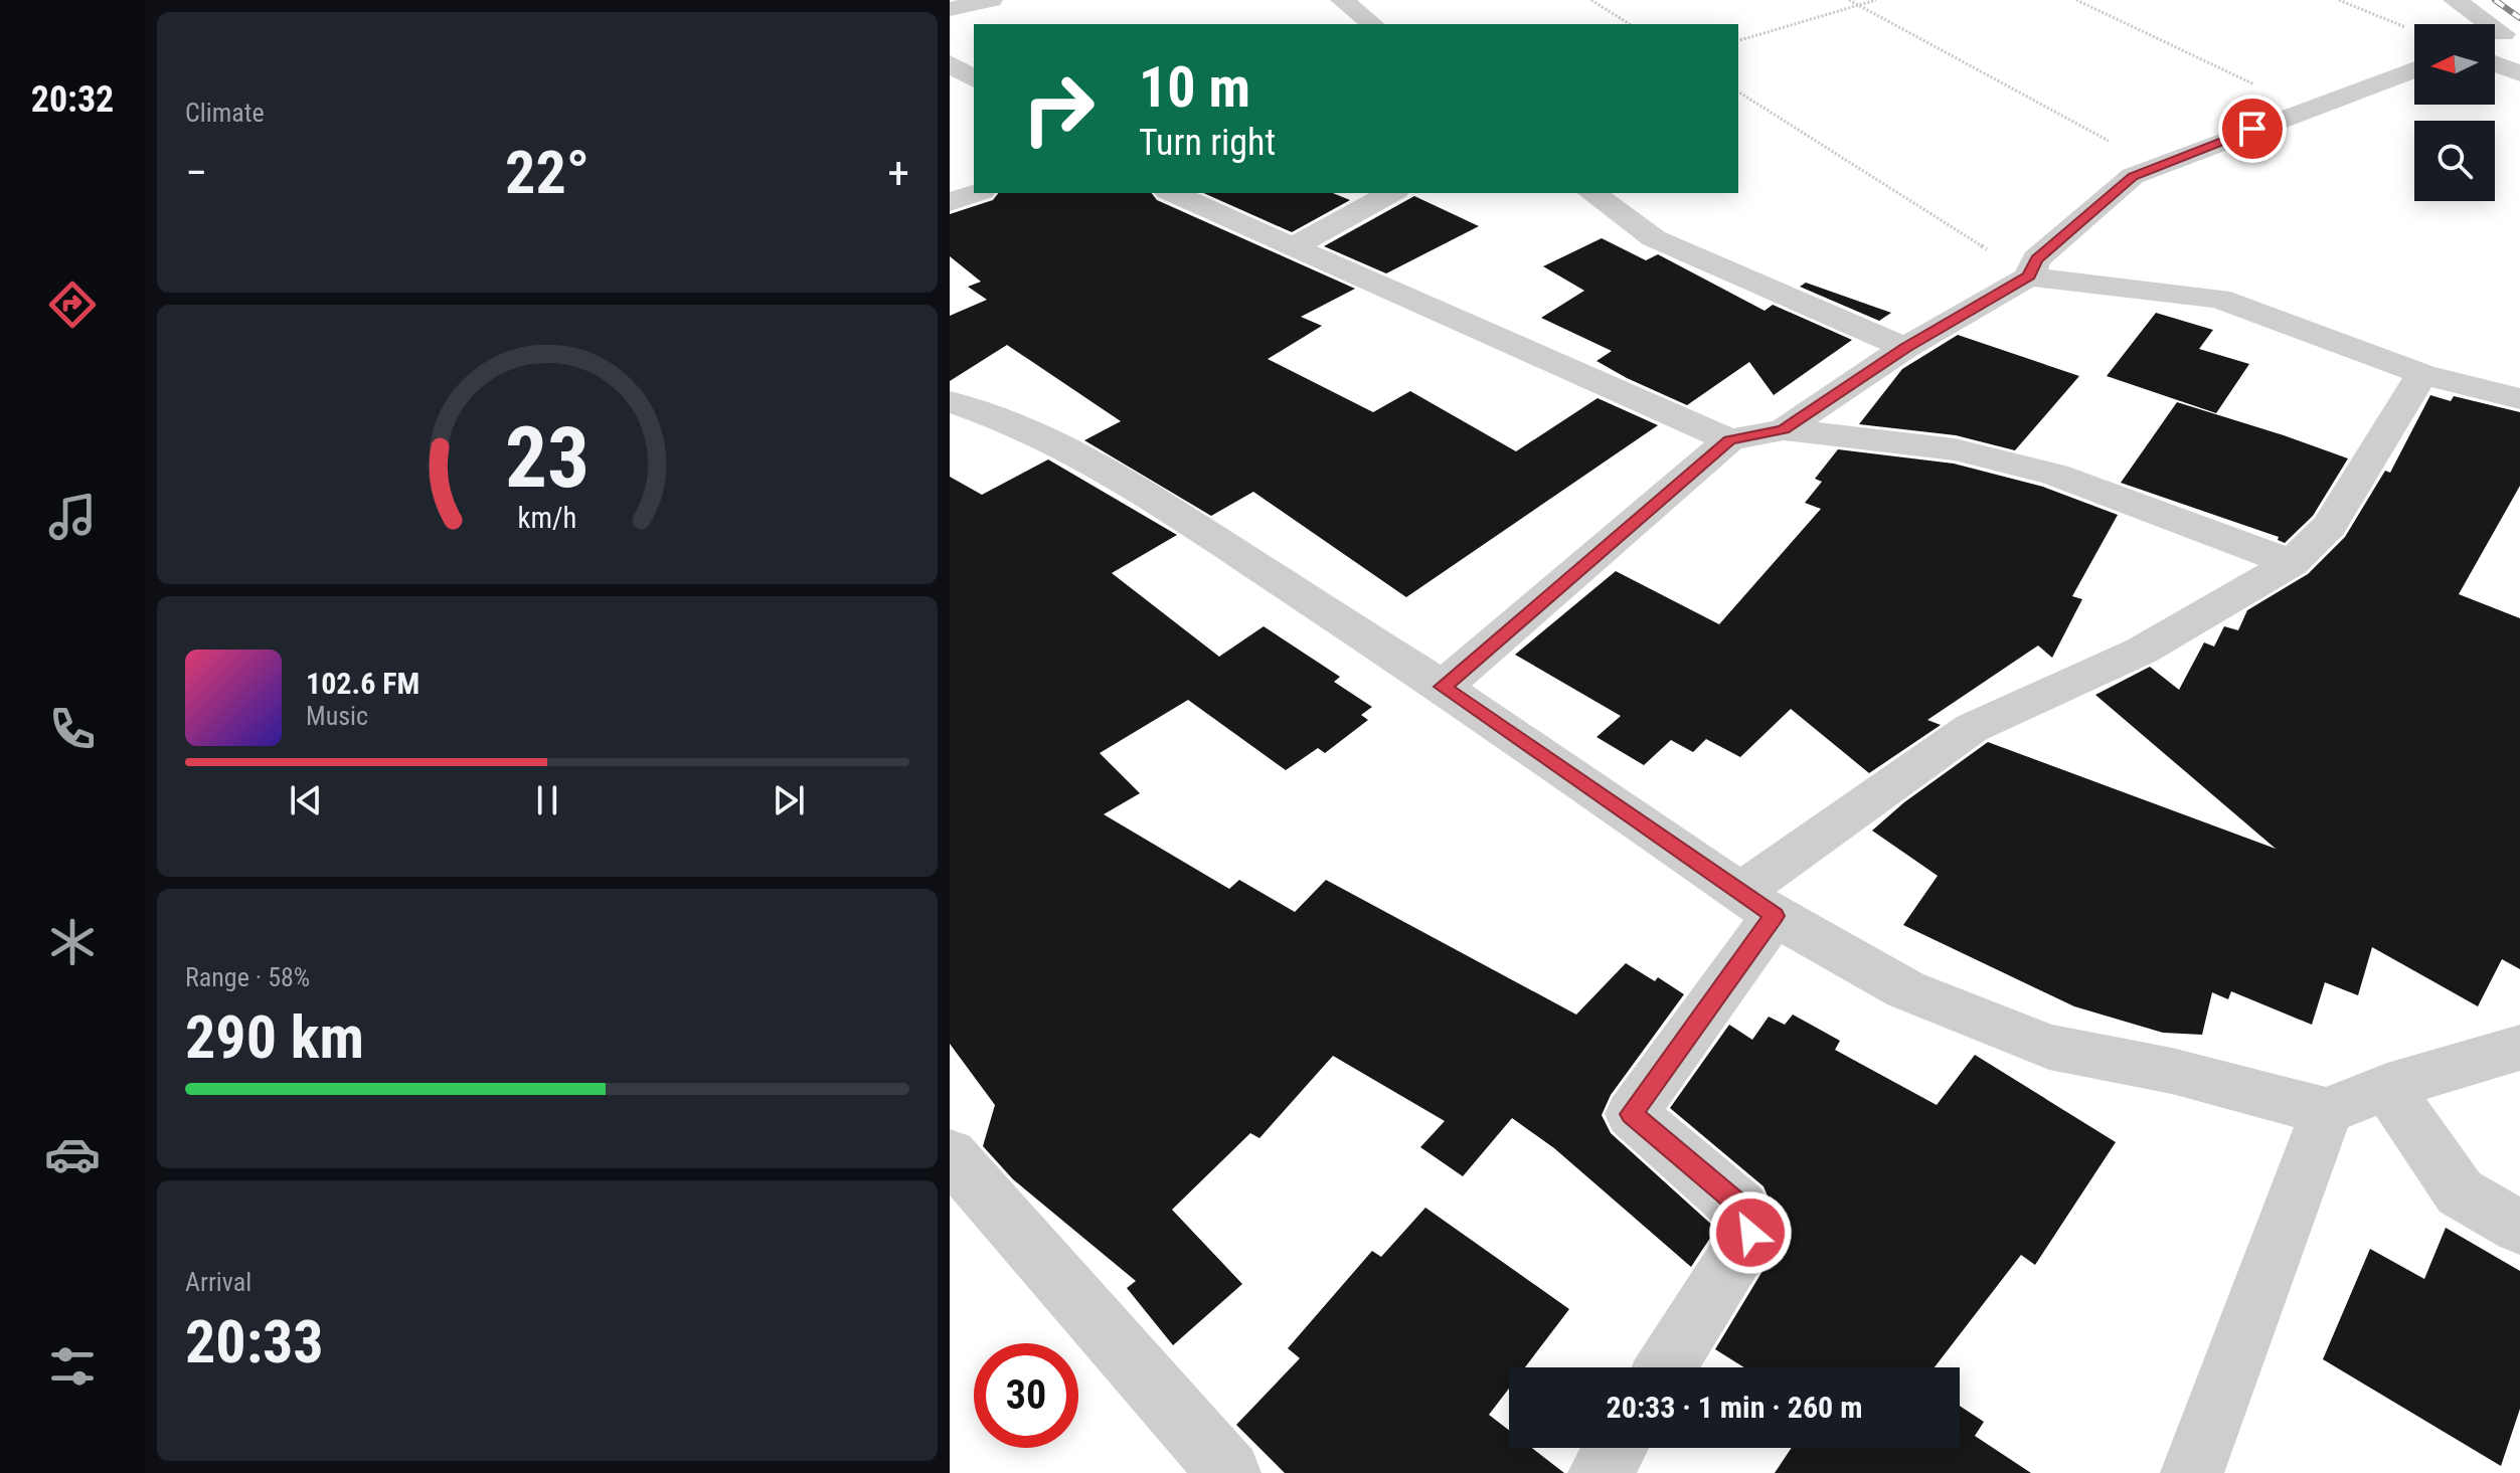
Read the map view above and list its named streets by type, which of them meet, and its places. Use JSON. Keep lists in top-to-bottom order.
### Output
{
  "north": "left",
  "page": {
    "tabs": "20:32",
    "tile": [
      "Climate",
      ["Range · 58%", "290 km"],
      ["Arrival", "20:33"]
    ],
    "turn": ["10 m", "Turn right"],
    "heat": ["−", "22°", "+"],
    "song": ["102.6 FM", "Music"],
    "limit": "30",
    "trip": "20:33 · 1 min · 260 m",
    "gauge": ["23", "km/h"]
  }
}
